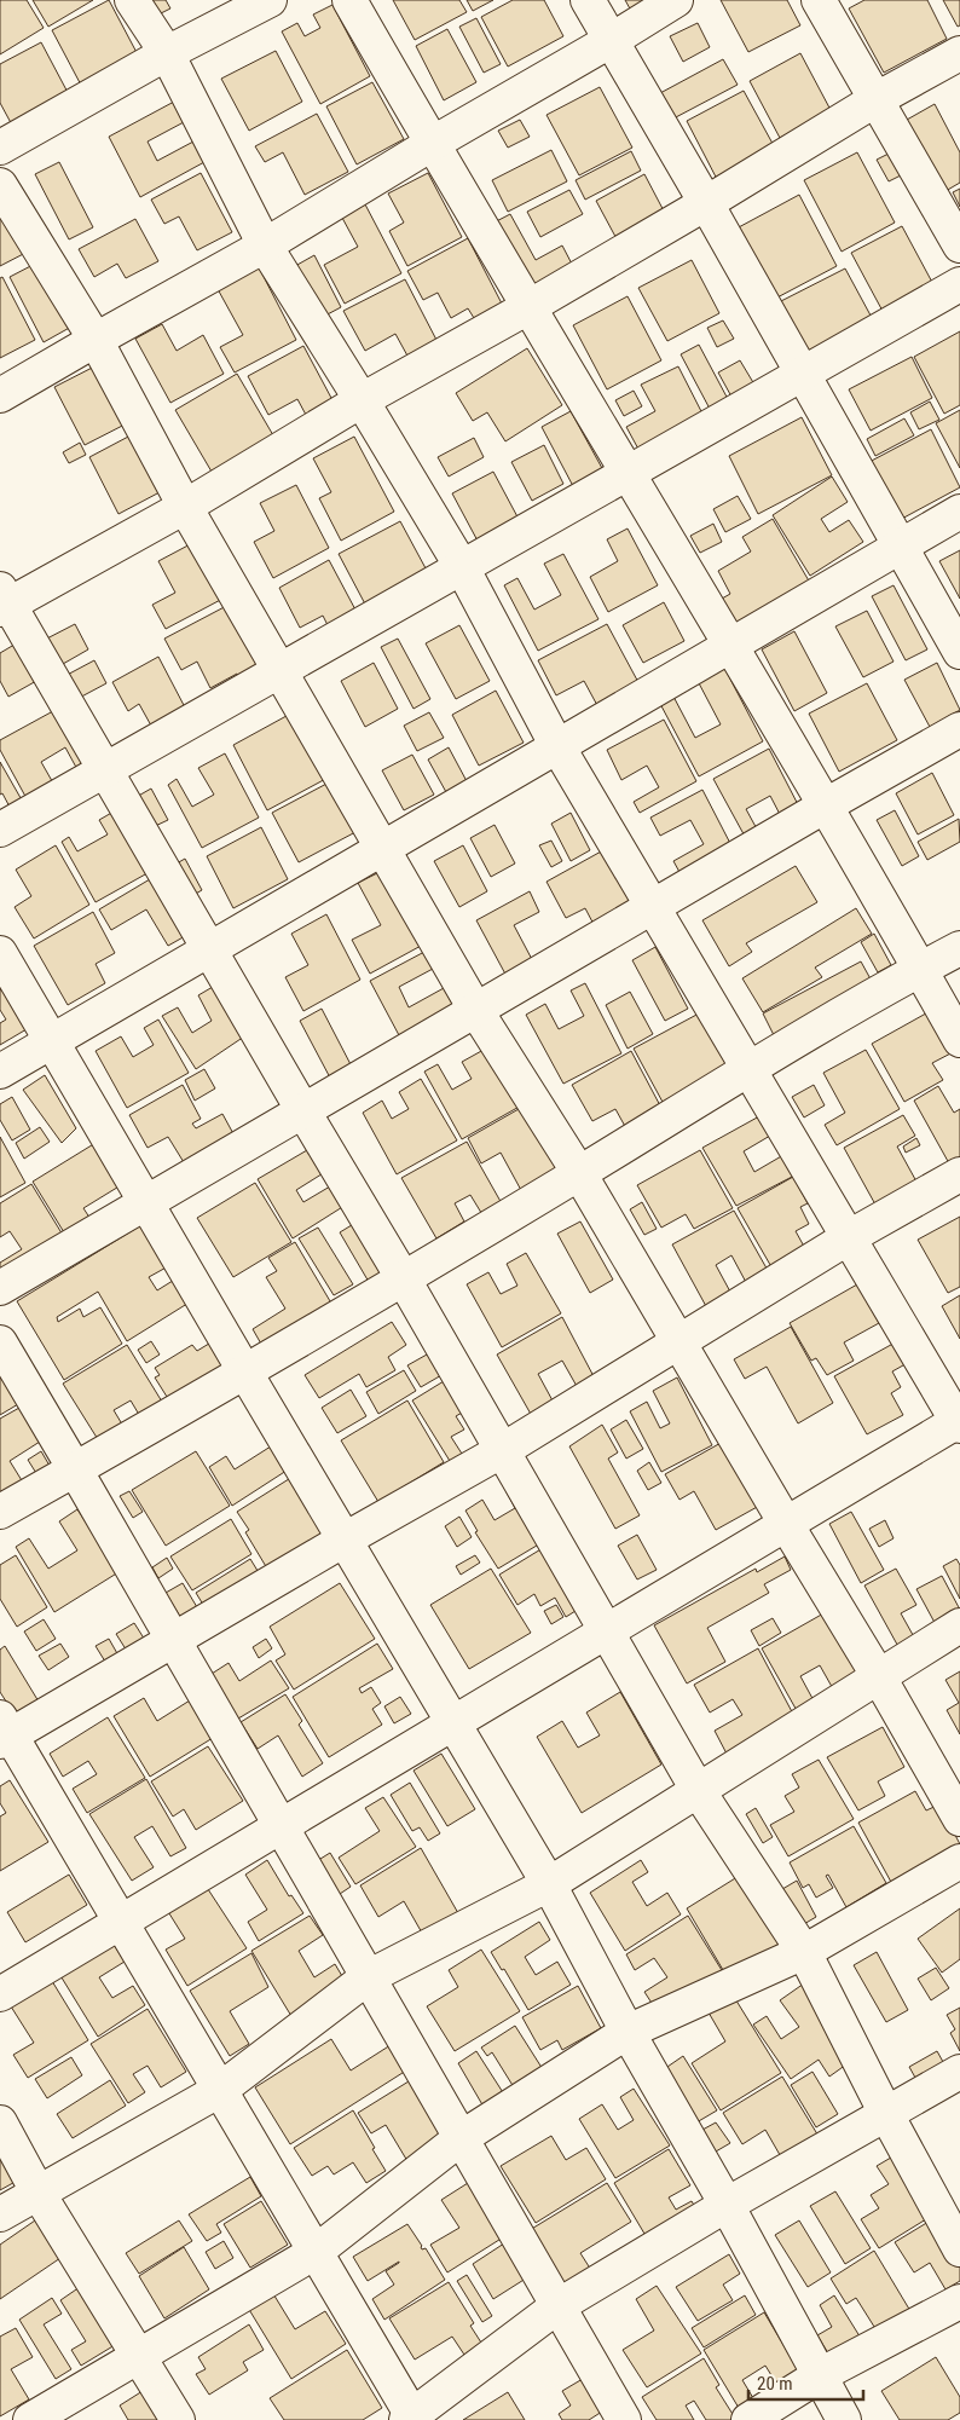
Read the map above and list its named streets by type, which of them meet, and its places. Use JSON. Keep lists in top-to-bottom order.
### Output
{
  "scale_bar": "20 m"
}
